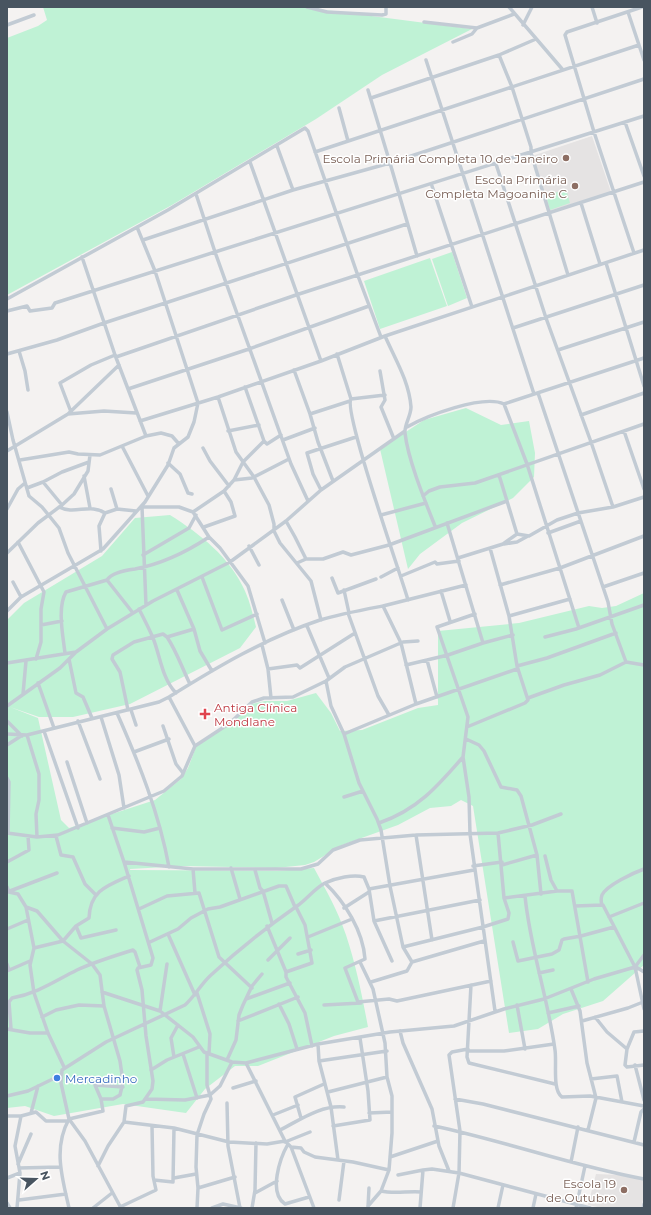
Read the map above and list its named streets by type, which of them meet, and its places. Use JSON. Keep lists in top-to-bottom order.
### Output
{
  "places": {
    "other": [
      "Escola Primária Completa 10 de Janeiro",
      "Escola Primária Completa Magoanine C",
      "Mercadinho",
      "Escola 19 de Outubro"
    ],
    "health": ["Antiga Clínica Mondlane"]
  },
  "north": "right"
}
